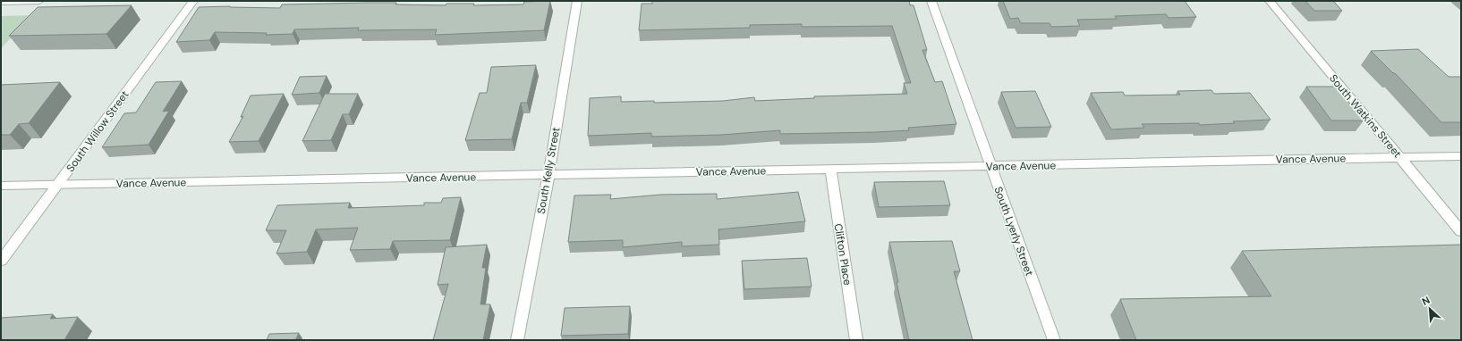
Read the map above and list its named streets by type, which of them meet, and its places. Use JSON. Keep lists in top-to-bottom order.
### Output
{
  "streets": {
    "street": [
      "South Watkins Street",
      "South Willow Street",
      "Vance Avenue",
      "South Kelly Street",
      "South Lyerly Street",
      "Clifton Place"
    ]
  },
  "crossings": [
    ["South Watkins Street", "Vance Avenue"],
    ["South Willow Street", "Vance Avenue"],
    ["Vance Avenue", "South Kelly Street"],
    ["Vance Avenue", "South Lyerly Street"],
    ["Vance Avenue", "Clifton Place"]
  ],
  "north": "top left"
}
